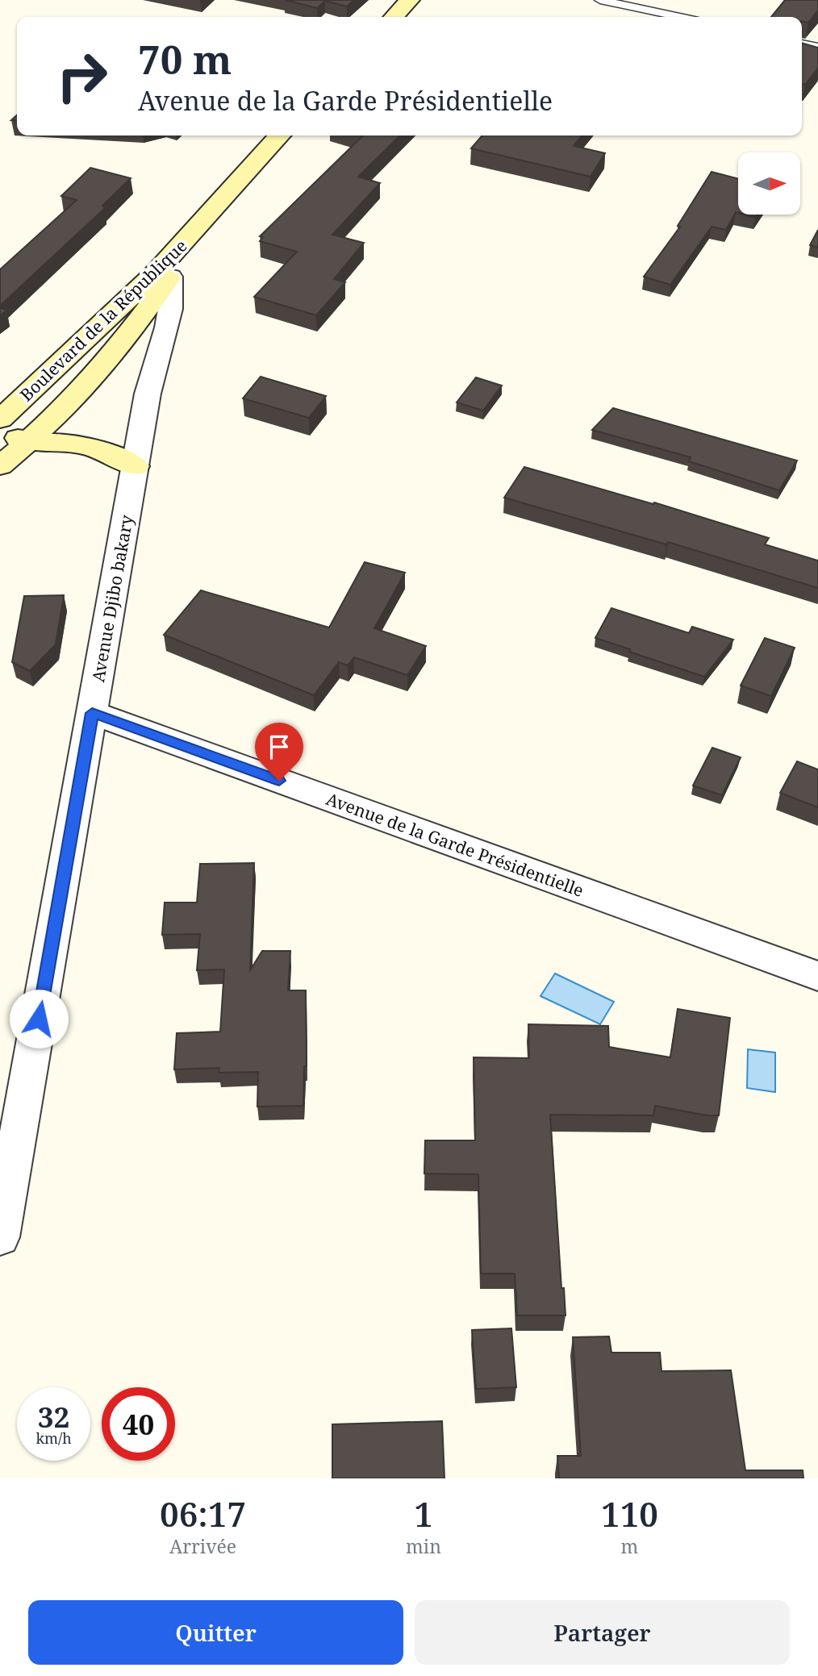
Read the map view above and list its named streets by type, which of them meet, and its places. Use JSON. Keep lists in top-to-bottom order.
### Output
{
  "streets": {
    "main road": ["Boulevard de la République"],
    "street": ["Avenue Djibo bakary", "Avenue de la Garde Présidentielle"]
  },
  "crossings": [
    ["Boulevard de la République", "Avenue Djibo bakary"],
    ["Avenue Djibo bakary", "Avenue de la Garde Présidentielle"]
  ],
  "north": "right",
  "page": {
    "turn": ["70 m", "Avenue de la Garde Présidentielle"],
    "speed": "32 km/h",
    "limit": "40",
    "eta": [
      "06:17",
      "Arrivée",
      "1",
      "min",
      "110",
      "m"
    ],
    "buttons": ["Quitter", "Partager"]
  }
}
